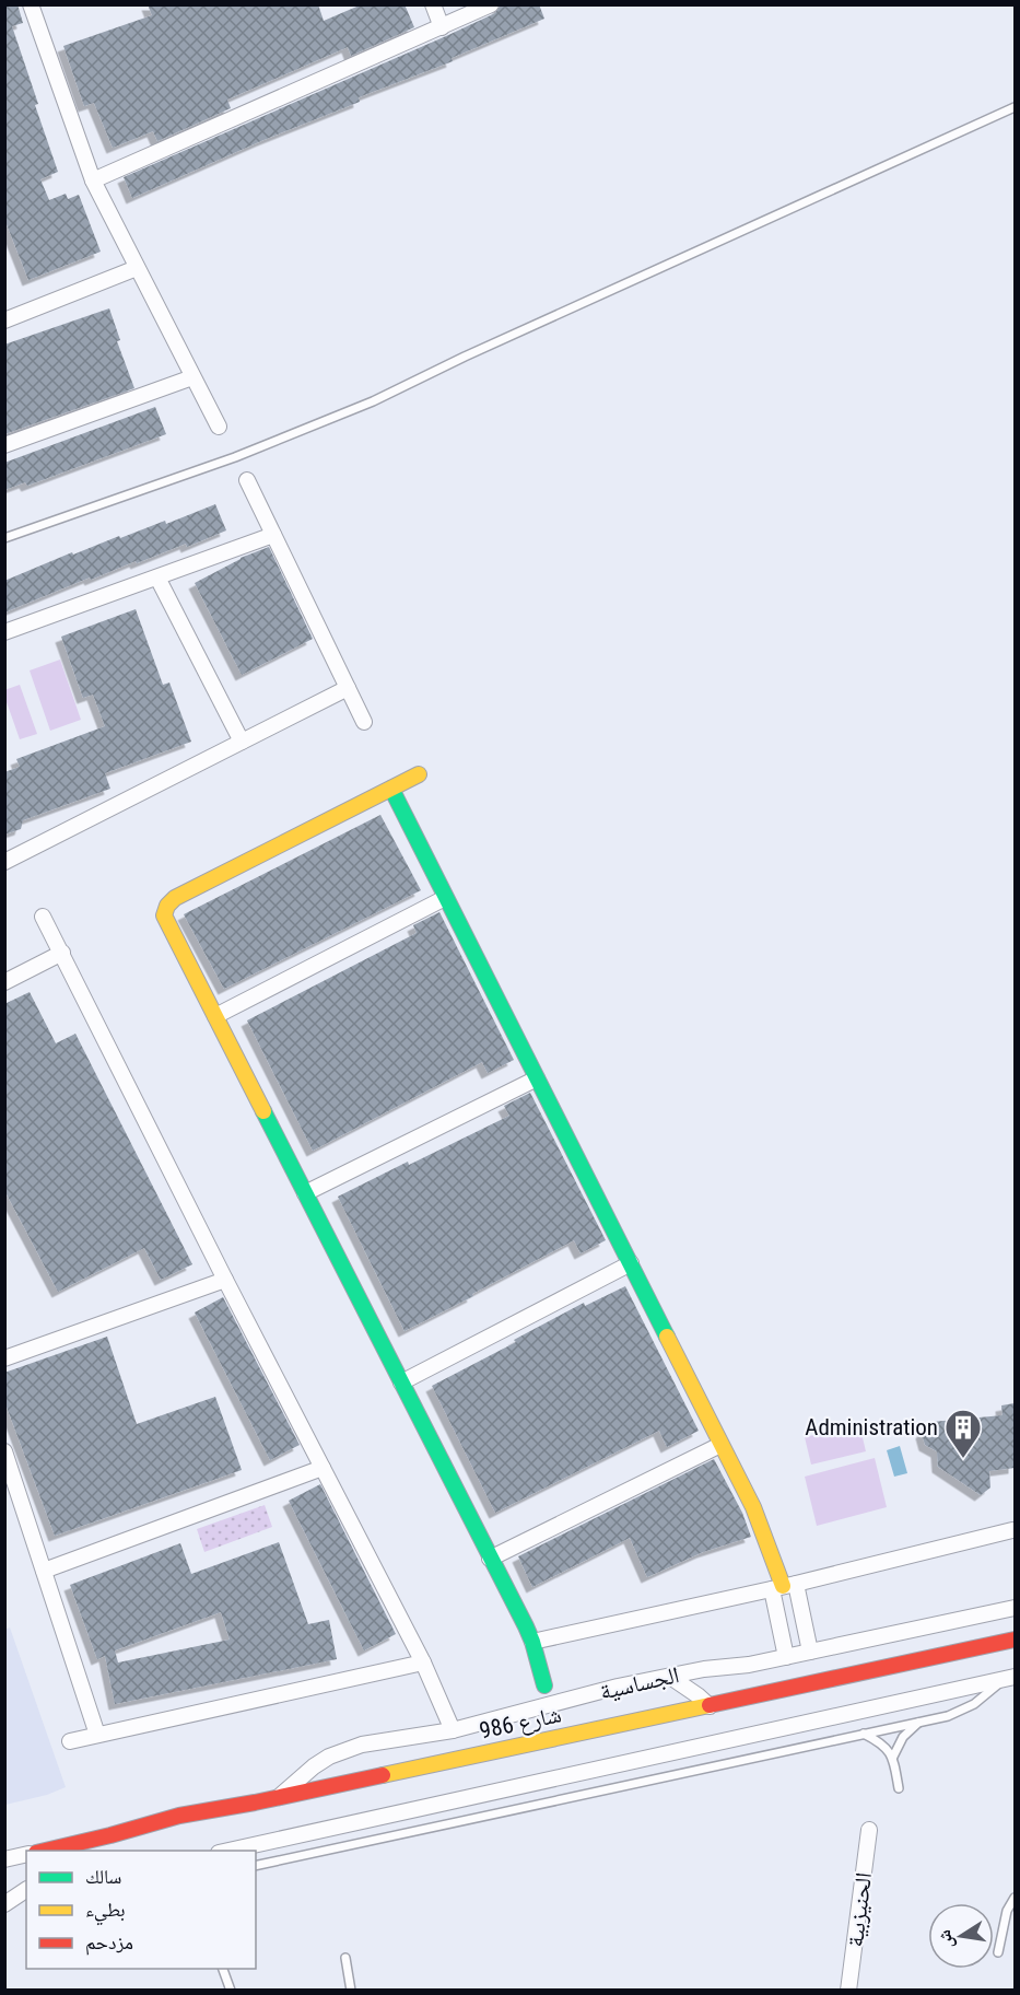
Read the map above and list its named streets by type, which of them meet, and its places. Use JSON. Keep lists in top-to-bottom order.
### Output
{
  "streets": {
    "street": ["الجساسية", "شارع 986", "الحنيزبية"]
  },
  "crossings": [
    ["الجساسية", "شارع 986"]
  ],
  "places": {
    "building": ["Administration"]
  },
  "legend": ["سالك", "بطيء", "مزدحم"],
  "north": "left"
}
